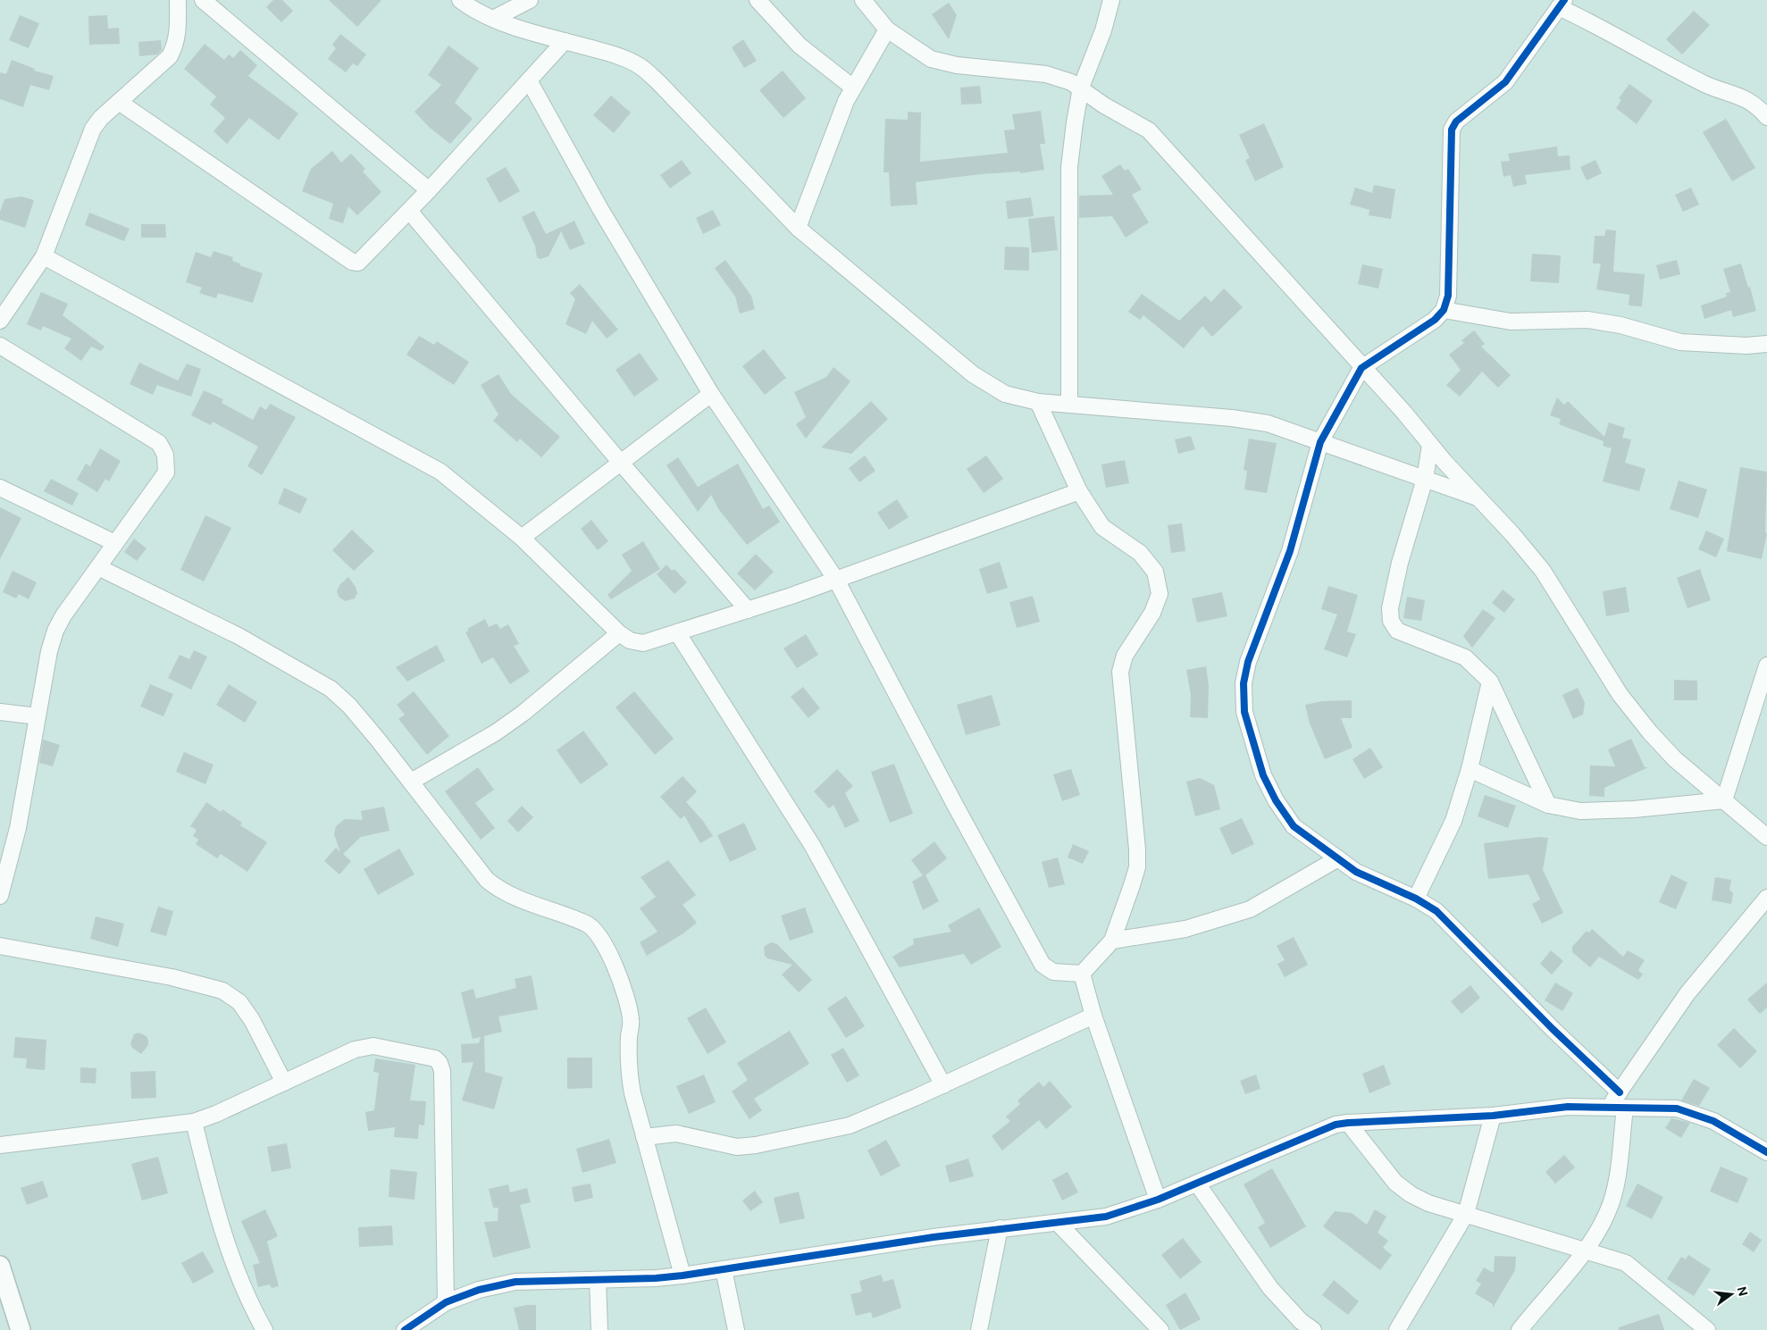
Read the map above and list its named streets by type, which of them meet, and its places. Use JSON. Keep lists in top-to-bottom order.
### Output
{
  "north": "right"
}
